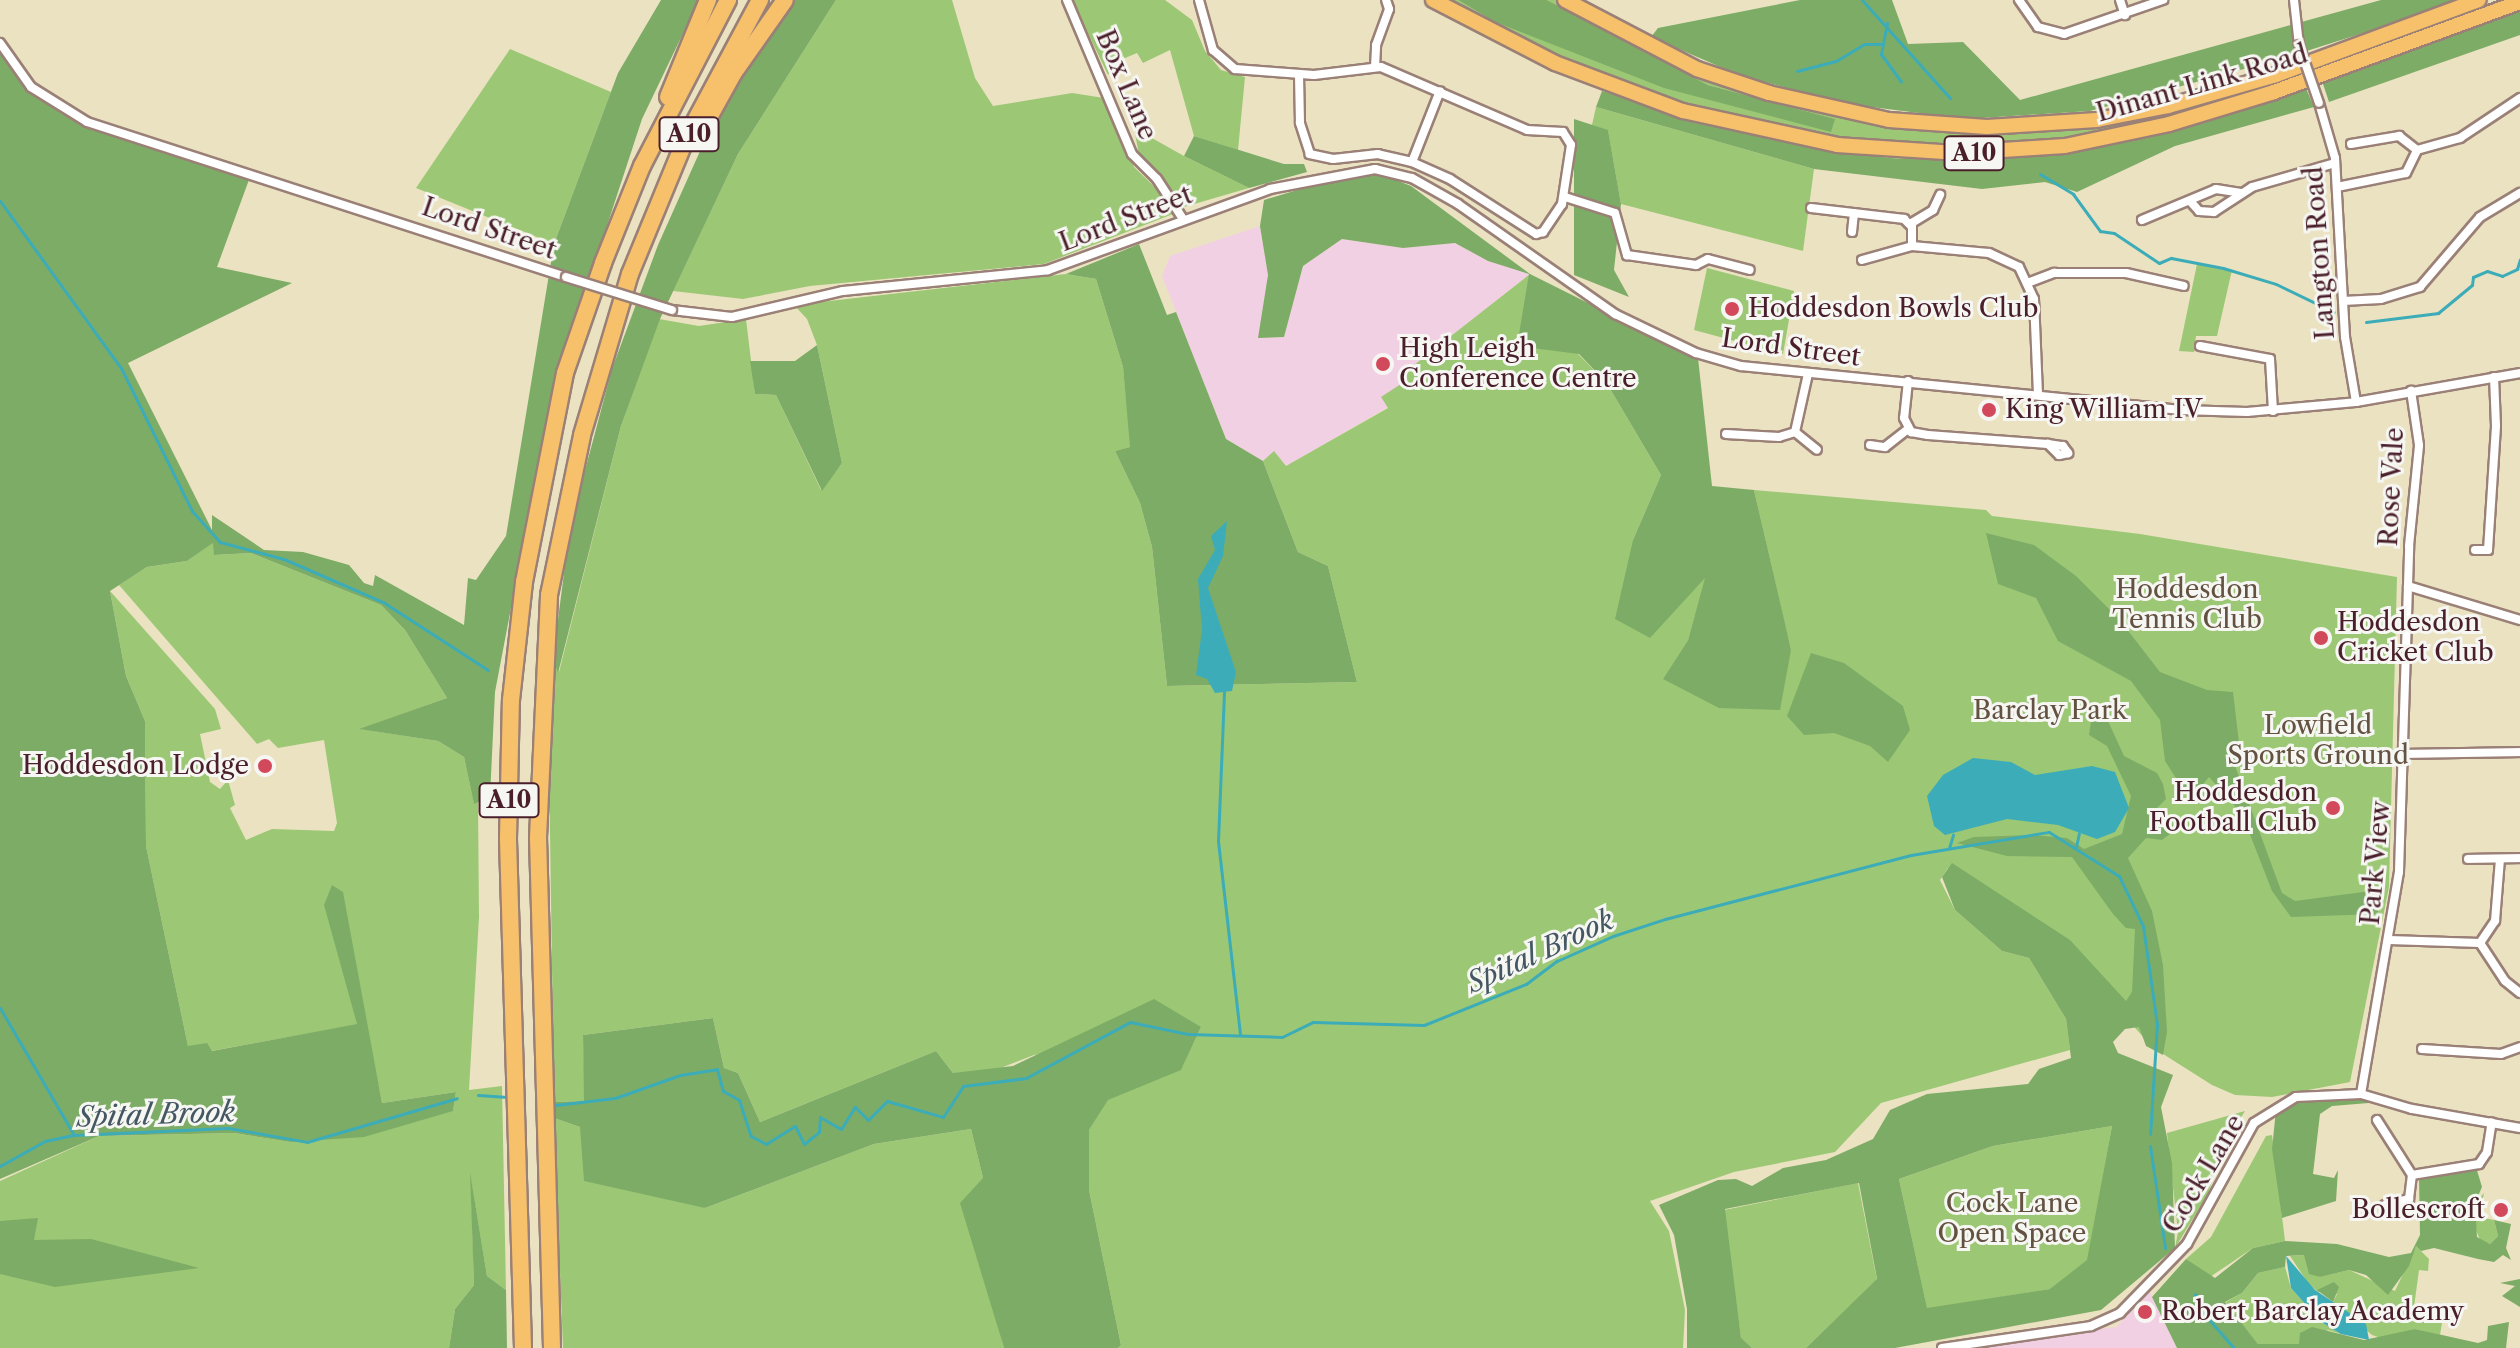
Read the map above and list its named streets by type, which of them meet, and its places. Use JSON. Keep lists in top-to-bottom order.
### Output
{
  "streets": {
    "highway": ["A10"],
    "main road": ["Dinant Link Road"],
    "street": [
      "Box Lane",
      "Lord Street",
      "Langton Road",
      "Rose Vale",
      "Park View",
      "Cock Lane"
    ]
  },
  "crossings": [
    ["Box Lane", "Lord Street"],
    ["Lord Street", "Langton Road"],
    ["Lord Street", "Rose Vale"],
    ["Rose Vale", "Park View"],
    ["Park View", "Cock Lane"]
  ],
  "water": ["Spital Brook"],
  "parks": [
    "Hoddesdon Tennis Club",
    "Barclay Park",
    "Lowfield Sports Ground",
    "Cock Lane Open Space"
  ],
  "places": [
    "Hoddesdon Bowls Club",
    "High Leigh Conference Centre",
    "King William IV",
    "Hoddesdon Cricket Club",
    "Hoddesdon Lodge",
    "Hoddesdon Football Club",
    "Bollescroft",
    "Robert Barclay Academy"
  ]
}
